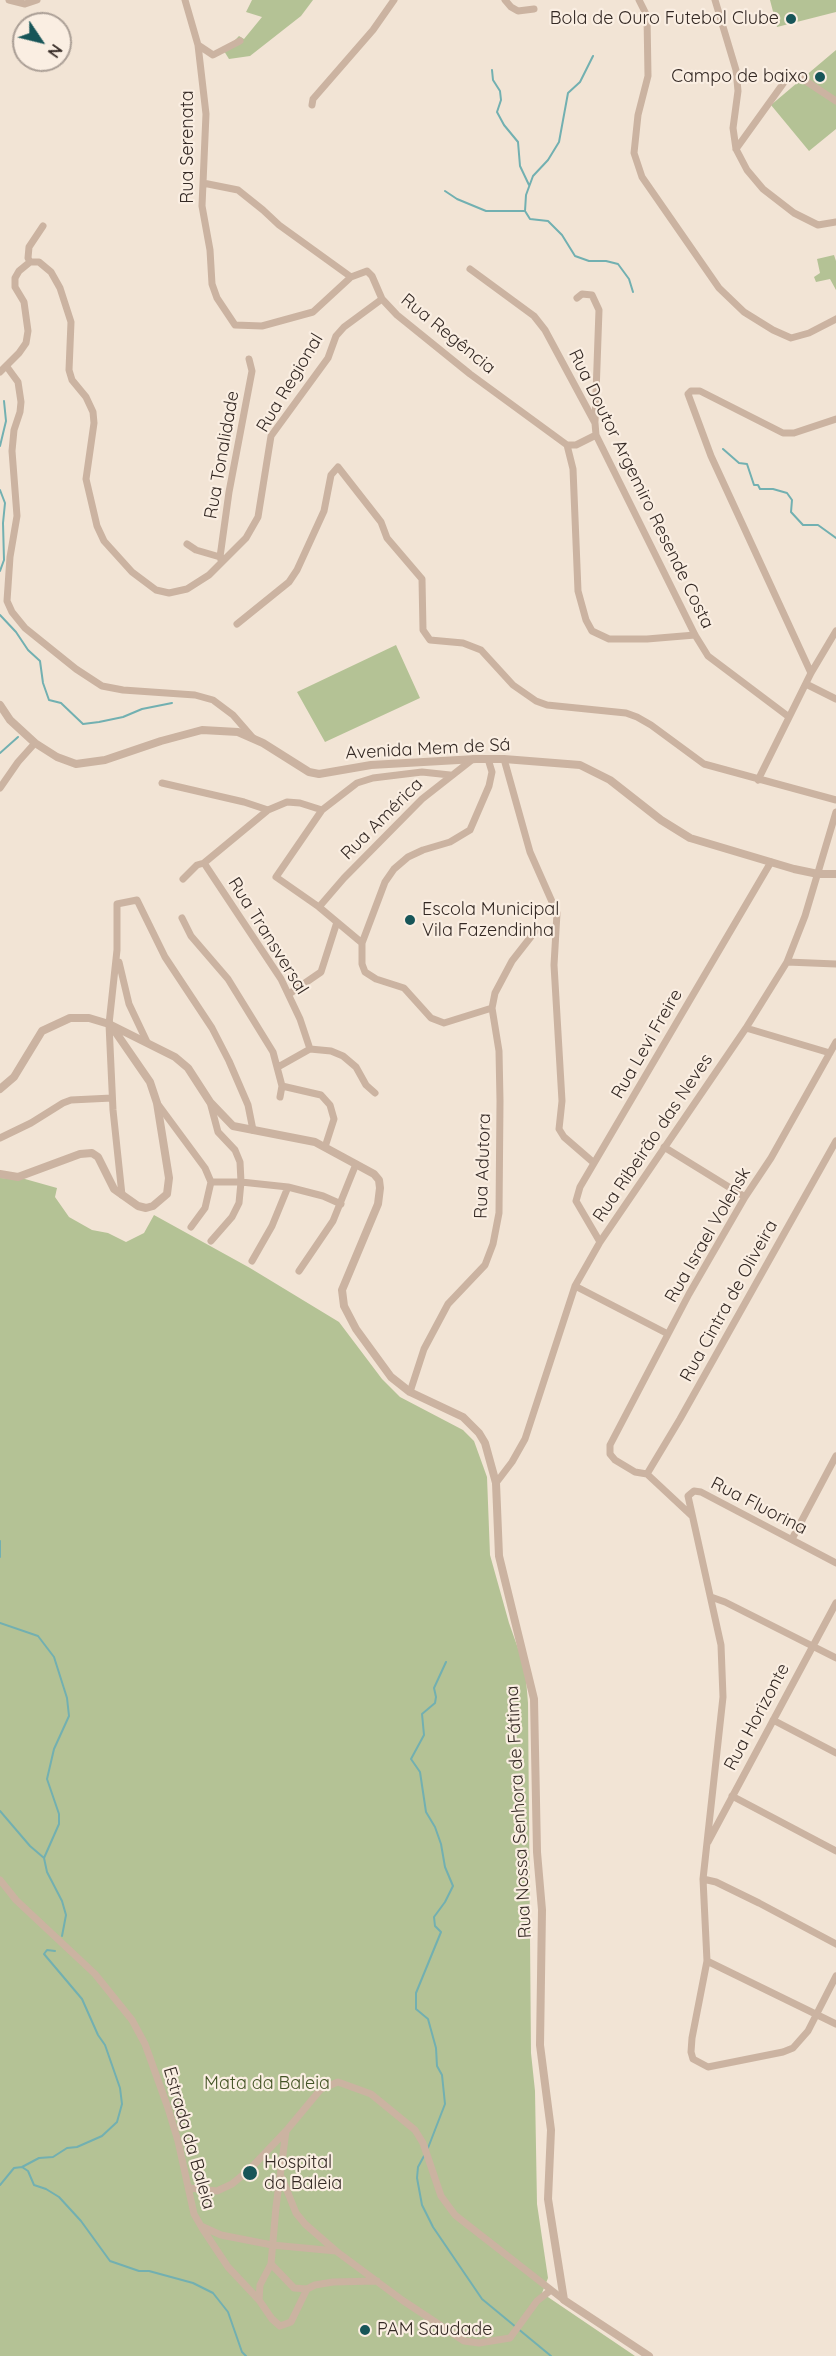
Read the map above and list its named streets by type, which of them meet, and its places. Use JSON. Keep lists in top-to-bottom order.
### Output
{
  "streets": {
    "street": [
      "Rua Serenata",
      "Rua Regência",
      "Rua Regional",
      "Rua Tonalidade",
      "Rua Doutor Argemiro Resende Costa",
      "Avenida Mem de Sá",
      "Rua América",
      "Rua Transversal",
      "Rua Levi Freire",
      "Rua Ribeirão das Neves",
      "Rua Adutora",
      "Rua Israel Volensk",
      "Rua Cintra de Oliveira",
      "Rua Fluorina",
      "Rua Horizonte",
      "Rua Nossa Senhora de Fátima",
      "Estrada da Baleia"
    ]
  },
  "crossings": [
    ["Rua Serenata", "Rua Regência"],
    ["Rua Regência", "Rua Regional"],
    ["Rua Regional", "Rua Tonalidade"],
    ["Avenida Mem de Sá", "Rua América"],
    ["Avenida Mem de Sá", "Rua Levi Freire"],
    ["Avenida Mem de Sá", "Rua Ribeirão das Neves"],
    ["Rua Levi Freire", "Rua Ribeirão das Neves"],
    ["Rua Ribeirão das Neves", "Rua Nossa Senhora de Fátima"],
    ["Rua Adutora", "Rua Nossa Senhora de Fátima"],
    ["Rua Israel Volensk", "Rua Cintra de Oliveira"]
  ],
  "parks": ["Mata da Baleia"],
  "places": [
    "Bola de Ouro Futebol Clube",
    "Campo de baixo",
    "Escola Municipal Vila Fazendinha",
    "Hospital da Baleia",
    "PAM Saudade"
  ],
  "north": "bottom right"
}
